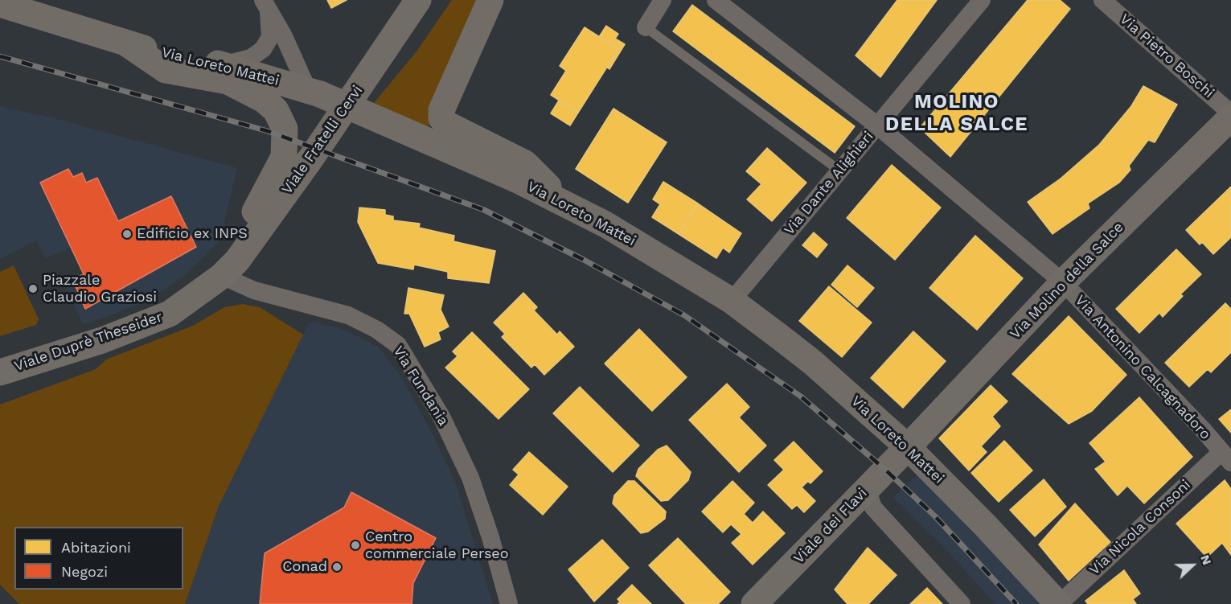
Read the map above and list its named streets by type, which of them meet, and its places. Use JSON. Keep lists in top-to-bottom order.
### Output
{
  "streets": {
    "street": [
      "Via Pietro Boschi",
      "Via Loreto Mattei",
      "Viale Fratelli Cervi",
      "Via Dante Alighieri",
      "Via Molino della Salce",
      "Viale Duprè Theseider",
      "Via Antonino Calcagnadoro",
      "Via Fundania",
      "Viale dei Flavi",
      "Via Nicola Consoni"
    ]
  },
  "crossings": [
    ["Via Loreto Mattei", "Via Dante Alighieri"],
    ["Via Loreto Mattei", "Via Molino della Salce"],
    ["Via Loreto Mattei", "Viale dei Flavi"],
    ["Via Loreto Mattei", "Via Nicola Consoni"],
    ["Viale Fratelli Cervi", "Viale Duprè Theseider"],
    ["Viale Fratelli Cervi", "Via Fundania"],
    ["Via Dante Alighieri", "Via Antonino Calcagnadoro"],
    ["Via Molino della Salce", "Via Antonino Calcagnadoro"],
    ["Via Molino della Salce", "Viale dei Flavi"],
    ["Viale Duprè Theseider", "Via Fundania"],
    ["Via Antonino Calcagnadoro", "Via Nicola Consoni"]
  ],
  "districts": ["MOLINO DELLA SALCE"],
  "places": [
    "Edificio ex INPS",
    "Piazzale Claudio Graziosi",
    "Centro commerciale Perseo",
    "Conad"
  ],
  "legend": ["Abitazioni", "Negozi"],
  "north": "right"
}
